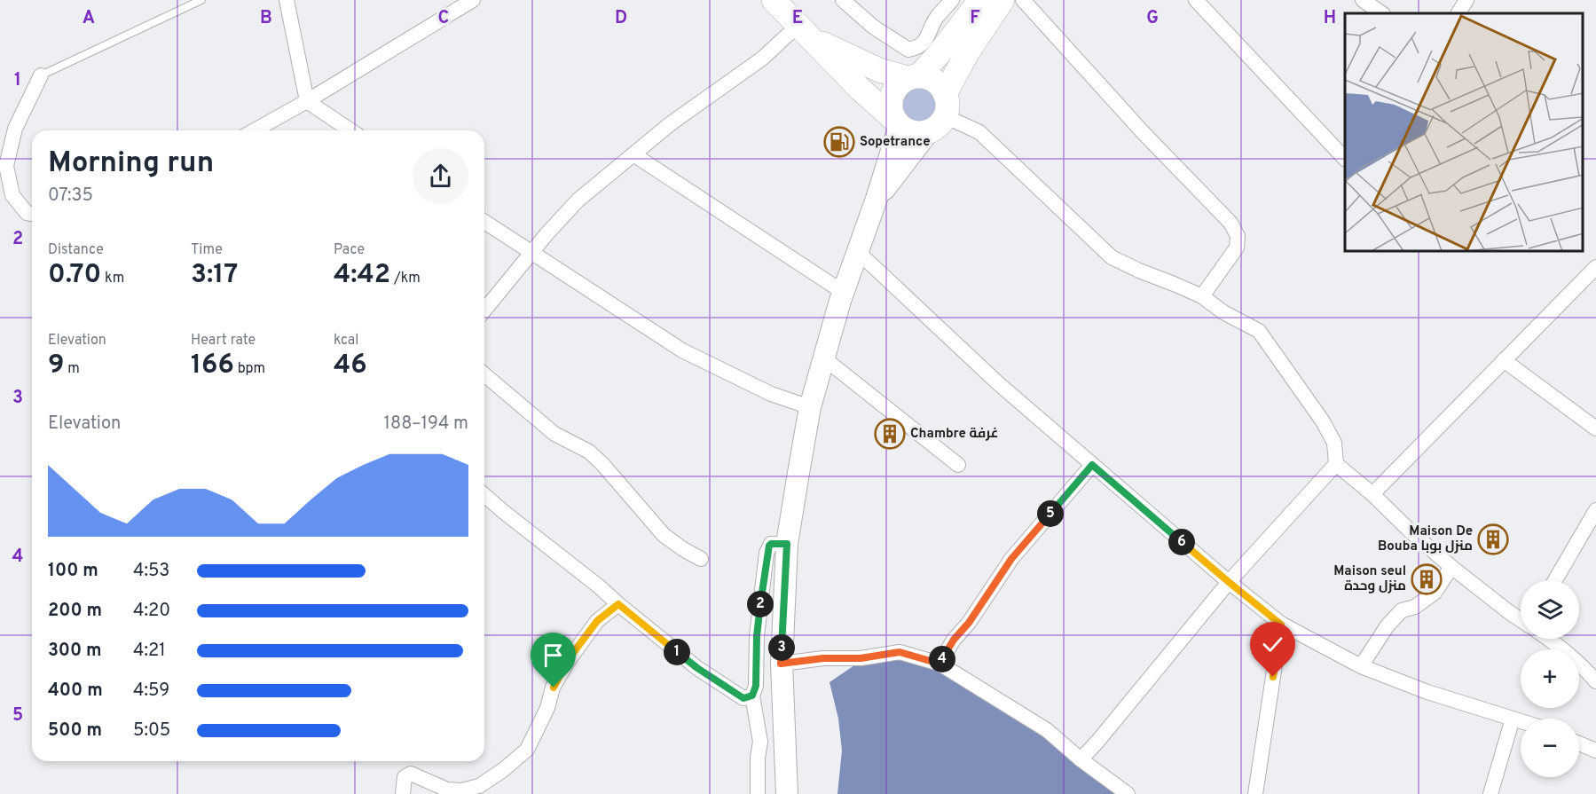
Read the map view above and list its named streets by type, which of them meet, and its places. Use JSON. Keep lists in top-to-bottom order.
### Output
{
  "places": {
    "fuel station": ["Sopetrance"],
    "building": ["Chambre غرفة", "Maison De Bouba منزل بوبا", "Maison seul منزل وحدة"]
  },
  "page": {
    "heading": ["Morning run", "07:35"],
    "stats": [
      ["Distance", "0.70 km"],
      ["Time", "3:17"],
      ["Pace", "4:42 /km"],
      ["Elevation", "9 m"],
      ["Heart rate", "166 bpm"],
      ["kcal", "46"]
    ],
    "chart": ["Elevation", "188–194 m"],
    "pins": [
      "5",
      "6",
      "2",
      "3",
      "1",
      "4"
    ],
    "list": [
      {
        "name": "100 m",
        "note": "4:53"
      },
      {
        "name": "200 m",
        "note": "4:20"
      },
      {
        "name": "300 m",
        "note": "4:21"
      },
      {
        "name": "400 m",
        "note": "4:59"
      },
      {
        "name": "500 m",
        "note": "5:05"
      }
    ],
    "map_buttons": ["+", "−"]
  },
  "grid": {
    "columns": [
      "A",
      "B",
      "C",
      "D",
      "E",
      "F",
      "G",
      "H"
    ],
    "rows": [
      "1",
      "2",
      "3",
      "4",
      "5"
    ]
  }
}
